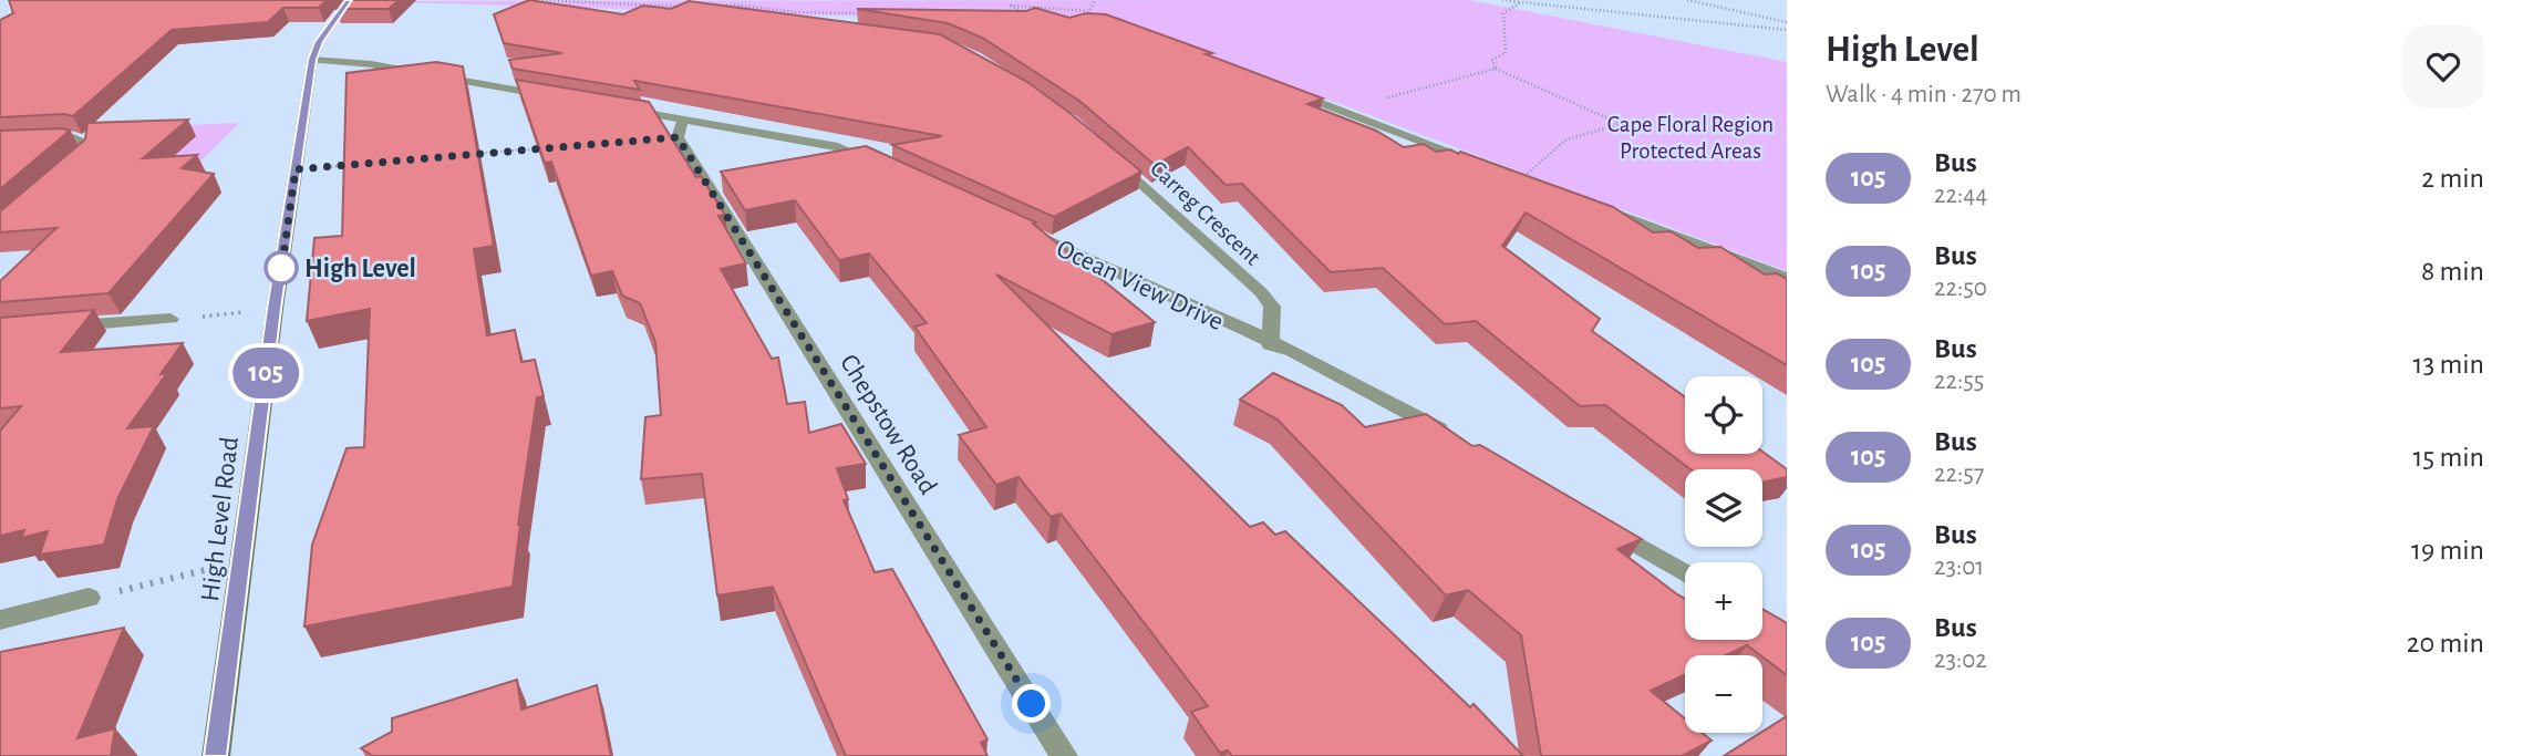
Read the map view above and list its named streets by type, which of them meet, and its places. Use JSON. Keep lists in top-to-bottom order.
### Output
{
  "streets": {
    "street": [
      "Carreg Crescent",
      "Ocean View Drive",
      "Chepstow Road",
      "High Level Road"
    ]
  },
  "crossings": [
    ["Carreg Crescent", "Ocean View Drive"]
  ],
  "parks": ["Cape Floral Region Protected Areas"],
  "places": ["High Level"],
  "lines": ["bus line 105"],
  "page": {
    "on_map": "105",
    "heading": ["High Level", "Walk · 4 min · 270 m"],
    "list": [
      {
        "mark": "105",
        "name": "Bus",
        "note": "22:44",
        "value": "2 min"
      },
      {
        "mark": "105",
        "name": "Bus",
        "note": "22:50",
        "value": "8 min"
      },
      {
        "mark": "105",
        "name": "Bus",
        "note": "22:55",
        "value": "13 min"
      },
      {
        "mark": "105",
        "name": "Bus",
        "note": "22:57",
        "value": "15 min"
      },
      {
        "mark": "105",
        "name": "Bus",
        "note": "23:01",
        "value": "19 min"
      },
      {
        "mark": "105",
        "name": "Bus",
        "note": "23:02",
        "value": "20 min"
      }
    ],
    "map_buttons": ["+", "−"]
  }
}
